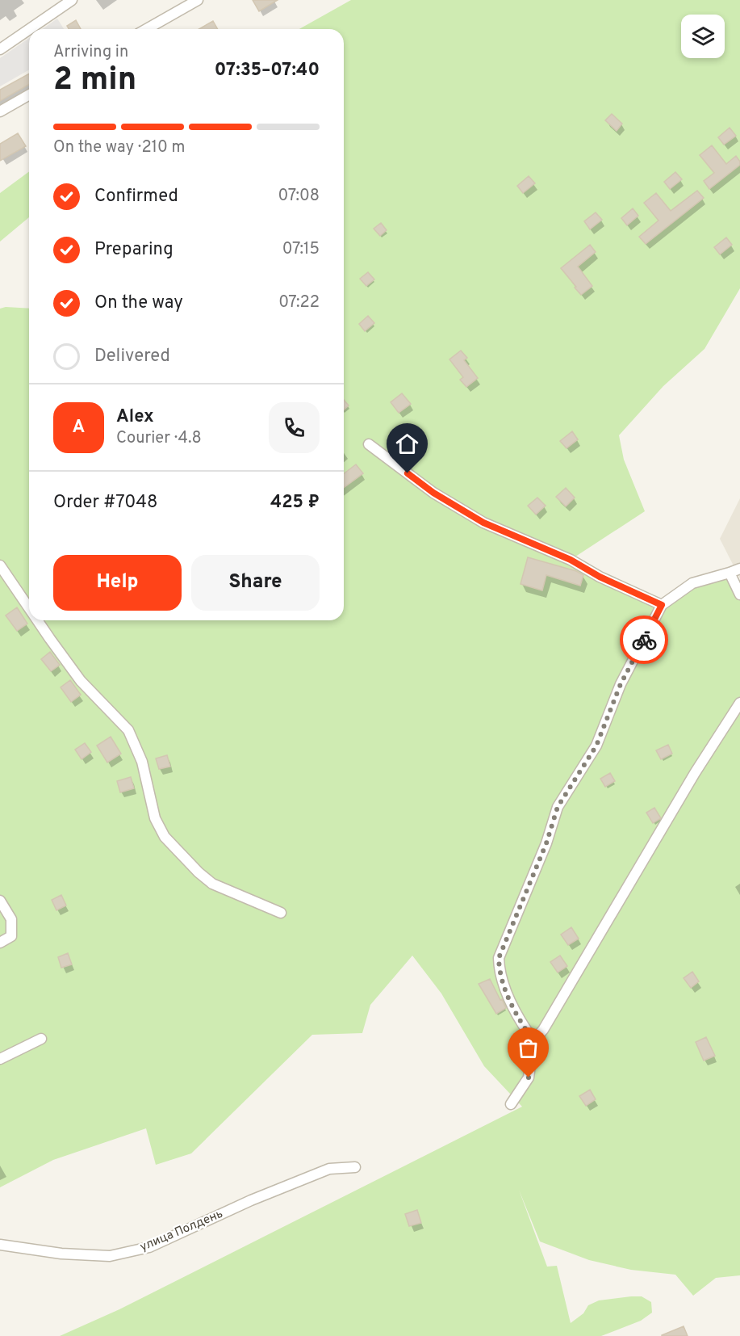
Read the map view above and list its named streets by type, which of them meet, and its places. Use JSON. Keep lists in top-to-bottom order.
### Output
{
  "streets": {
    "street": ["улица Полдень"]
  },
  "page": {
    "heading": ["2 min", "Arriving in", "07:35–07:40"],
    "panel": [
      "Alex",
      "Courier · 4.8",
      "Order #7048",
      "425 ₽"
    ],
    "bar": "On the way · 210 m",
    "list": [
      ["Confirmed", "07:08"],
      ["Preparing", "07:15"],
      ["On the way", "07:22"],
      "Delivered"
    ],
    "round": "A",
    "buttons": ["Help", "Share"]
  }
}
